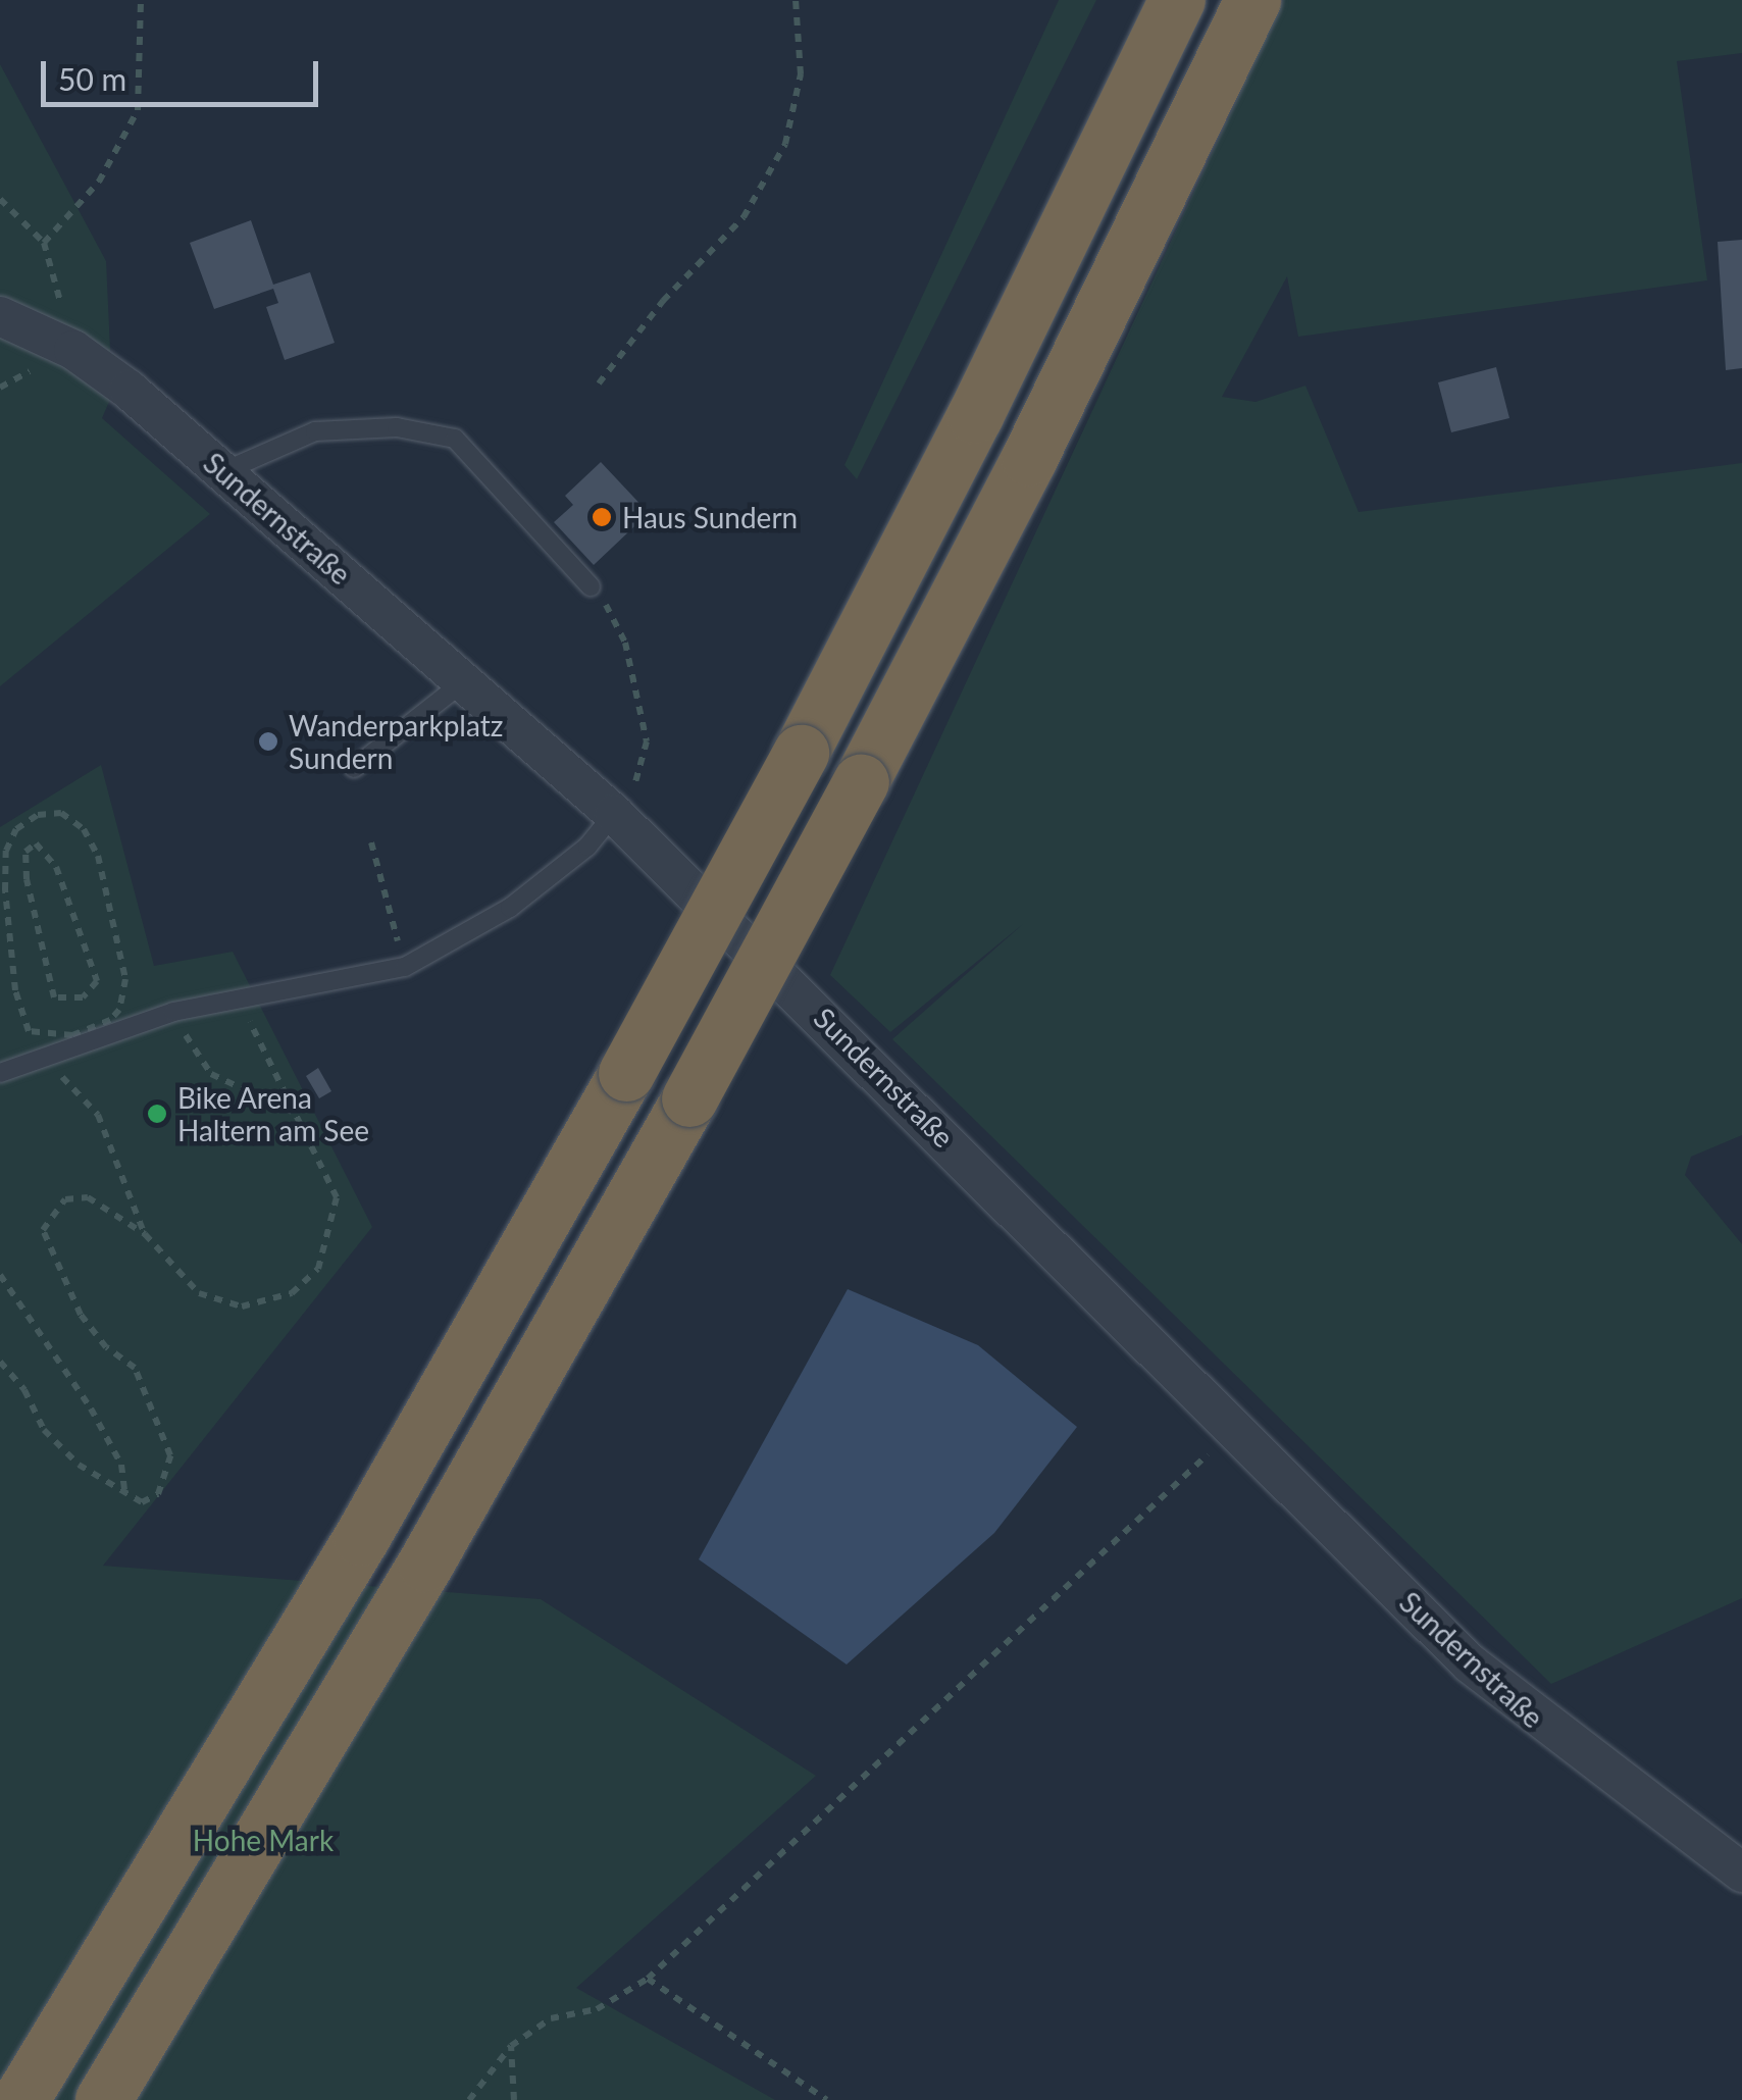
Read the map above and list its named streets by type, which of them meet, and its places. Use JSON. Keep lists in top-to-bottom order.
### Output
{
  "streets": {
    "street": ["Sundernstraße"]
  },
  "parks": ["Hohe Mark"],
  "places": ["Haus Sundern", "Wanderparkplatz Sundern", "Bike Arena Haltern am See"],
  "scale_bar": "50 m"
}
